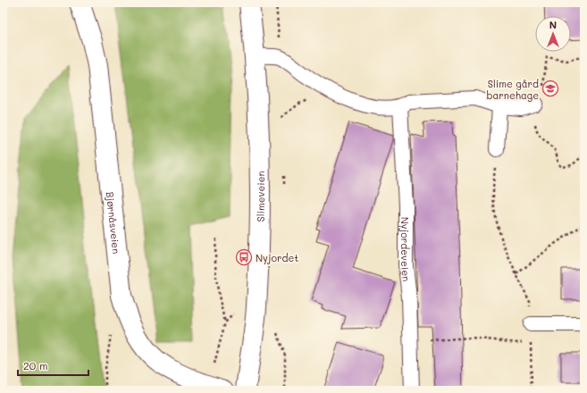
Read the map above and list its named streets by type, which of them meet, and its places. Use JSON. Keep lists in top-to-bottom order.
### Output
{
  "streets": {
    "street": ["Slimeveien", "Bjørnåsveien"],
    "lane": ["Nyjordeveien"]
  },
  "places": {
    "school or university": ["Slime gård barnehage"],
    "bus stop": ["Nyjordet"]
  },
  "scale_bar": "20 m",
  "north": "top"
}
